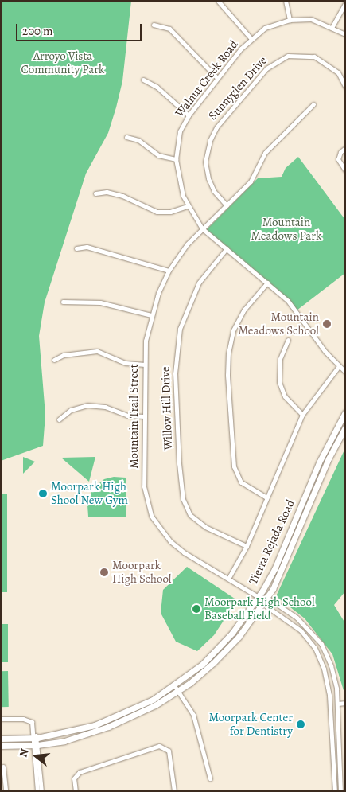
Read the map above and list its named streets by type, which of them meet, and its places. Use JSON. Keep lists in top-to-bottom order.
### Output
{
  "streets": {
    "main road": ["Tierra Rejada Road"],
    "street": [
      "Walnut Creek Road",
      "Sunnyglen Drive",
      "Willow Hill Drive",
      "Mountain Trail Street"
    ]
  },
  "crossings": [
    ["Walnut Creek Road", "Willow Hill Drive"],
    ["Walnut Creek Road", "Mountain Trail Street"],
    ["Sunnyglen Drive", "Mountain Trail Street"],
    ["Mountain Trail Street", "Tierra Rejada Road"]
  ],
  "parks": ["Arroyo Vista Community Park", "Mountain Meadows Park"],
  "places": [
    "Mountain Meadows School",
    "Moorpark High Shool New Gym",
    "Moorpark High School",
    "Moorpark High School Baseball Field",
    "Moorpark Center for Dentistry"
  ],
  "scale_bar": "200 m",
  "north": "left"
}
